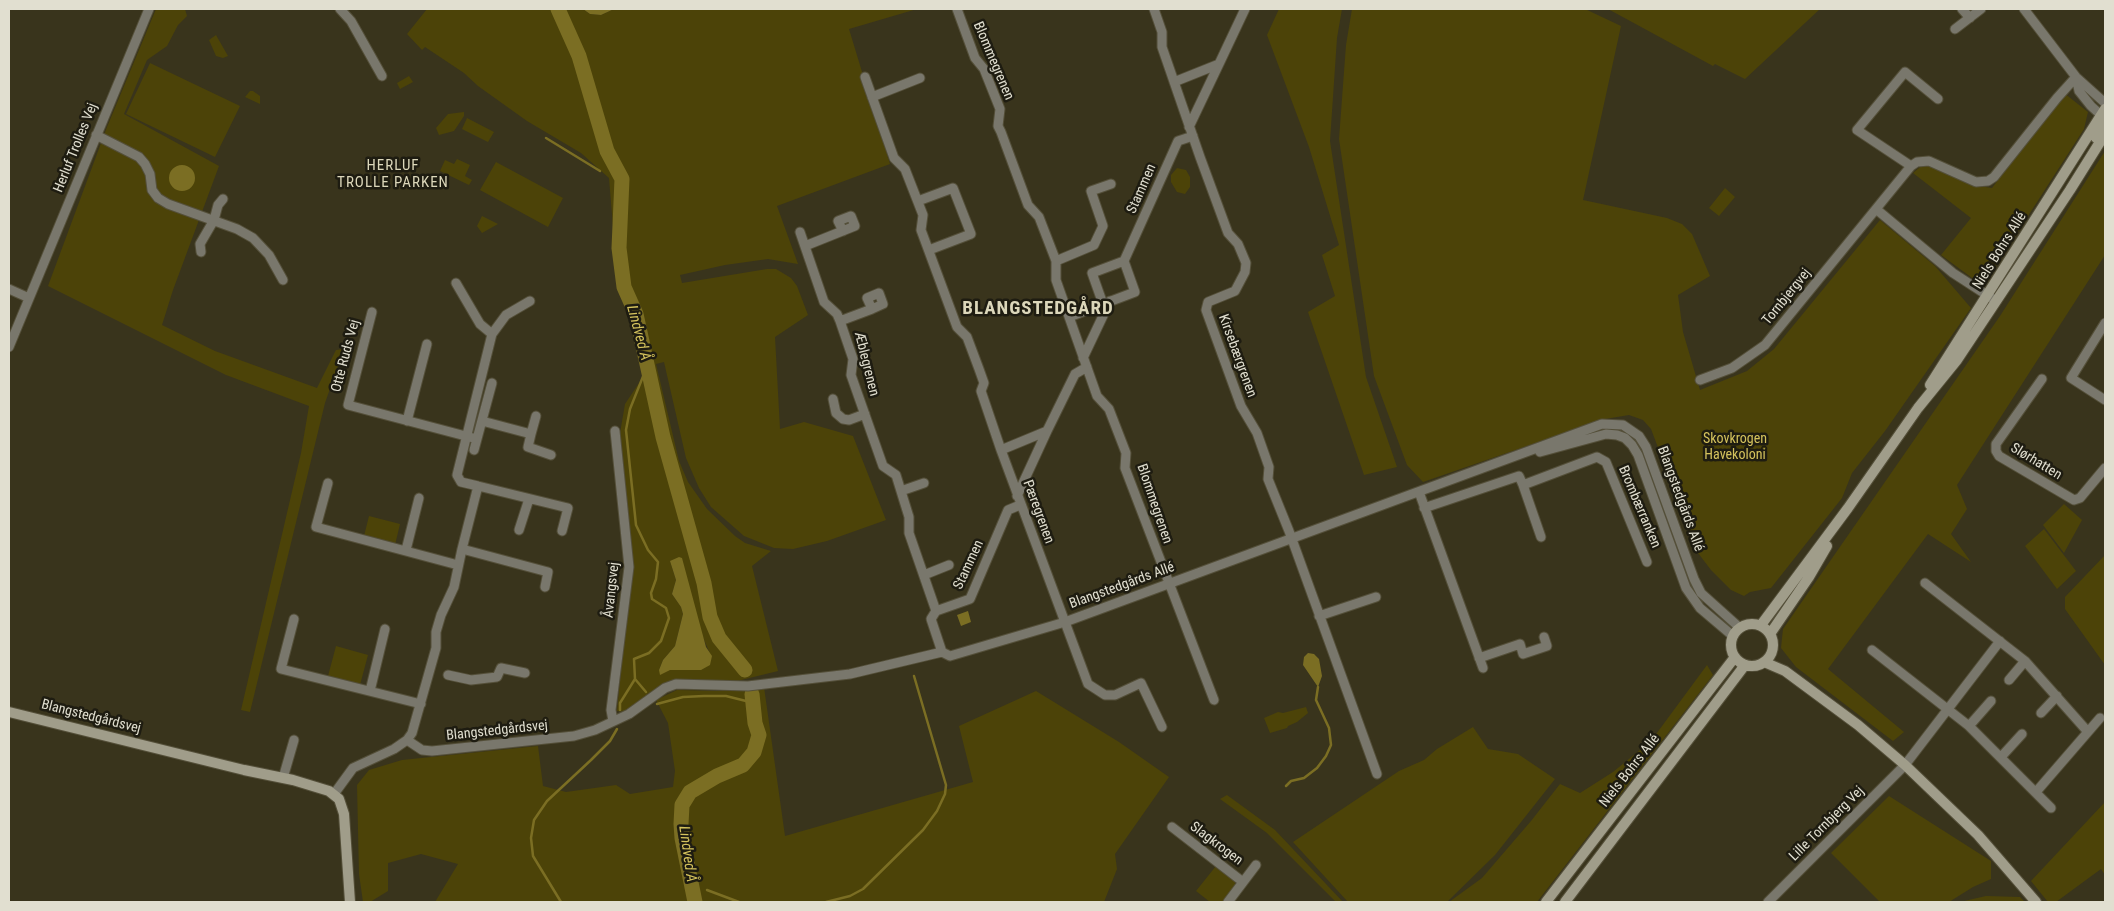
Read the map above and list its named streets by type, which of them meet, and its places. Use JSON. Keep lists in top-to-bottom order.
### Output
{
  "streets": {
    "street": [
      "Blommegrenen",
      "Herluf Trolles Vej",
      "Stammen",
      "Niels Bohrs Allé",
      "Tornbjergvej",
      "Otte Ruds Vej",
      "Kirsebærgrenen",
      "Æblegrenen",
      "Slørhatten",
      "Blangstedgårds Allé",
      "Brombærranken",
      "Pæregrenen",
      "Åvangsvej",
      "Blangstedgårdsvej",
      "Lille Tornbjerg Vej",
      "Slagkrogen"
    ]
  },
  "crossings": [
    ["Blommegrenen", "Stammen"],
    ["Blommegrenen", "Blangstedgårds Allé"],
    ["Stammen", "Kirsebærgrenen"],
    ["Stammen", "Æblegrenen"],
    ["Stammen", "Pæregrenen"],
    ["Niels Bohrs Allé", "Blangstedgårds Allé"],
    ["Kirsebærgrenen", "Blangstedgårds Allé"],
    ["Blangstedgårds Allé", "Pæregrenen"],
    ["Blangstedgårds Allé", "Blangstedgårdsvej"],
    ["Åvangsvej", "Blangstedgårdsvej"]
  ],
  "districts": ["HERLUF TROLLE PARKEN", "BLANGSTEDGÅRD"],
  "water": ["Lindved Å"],
  "parks": ["Skovkrogen Havekoloni"]
}
